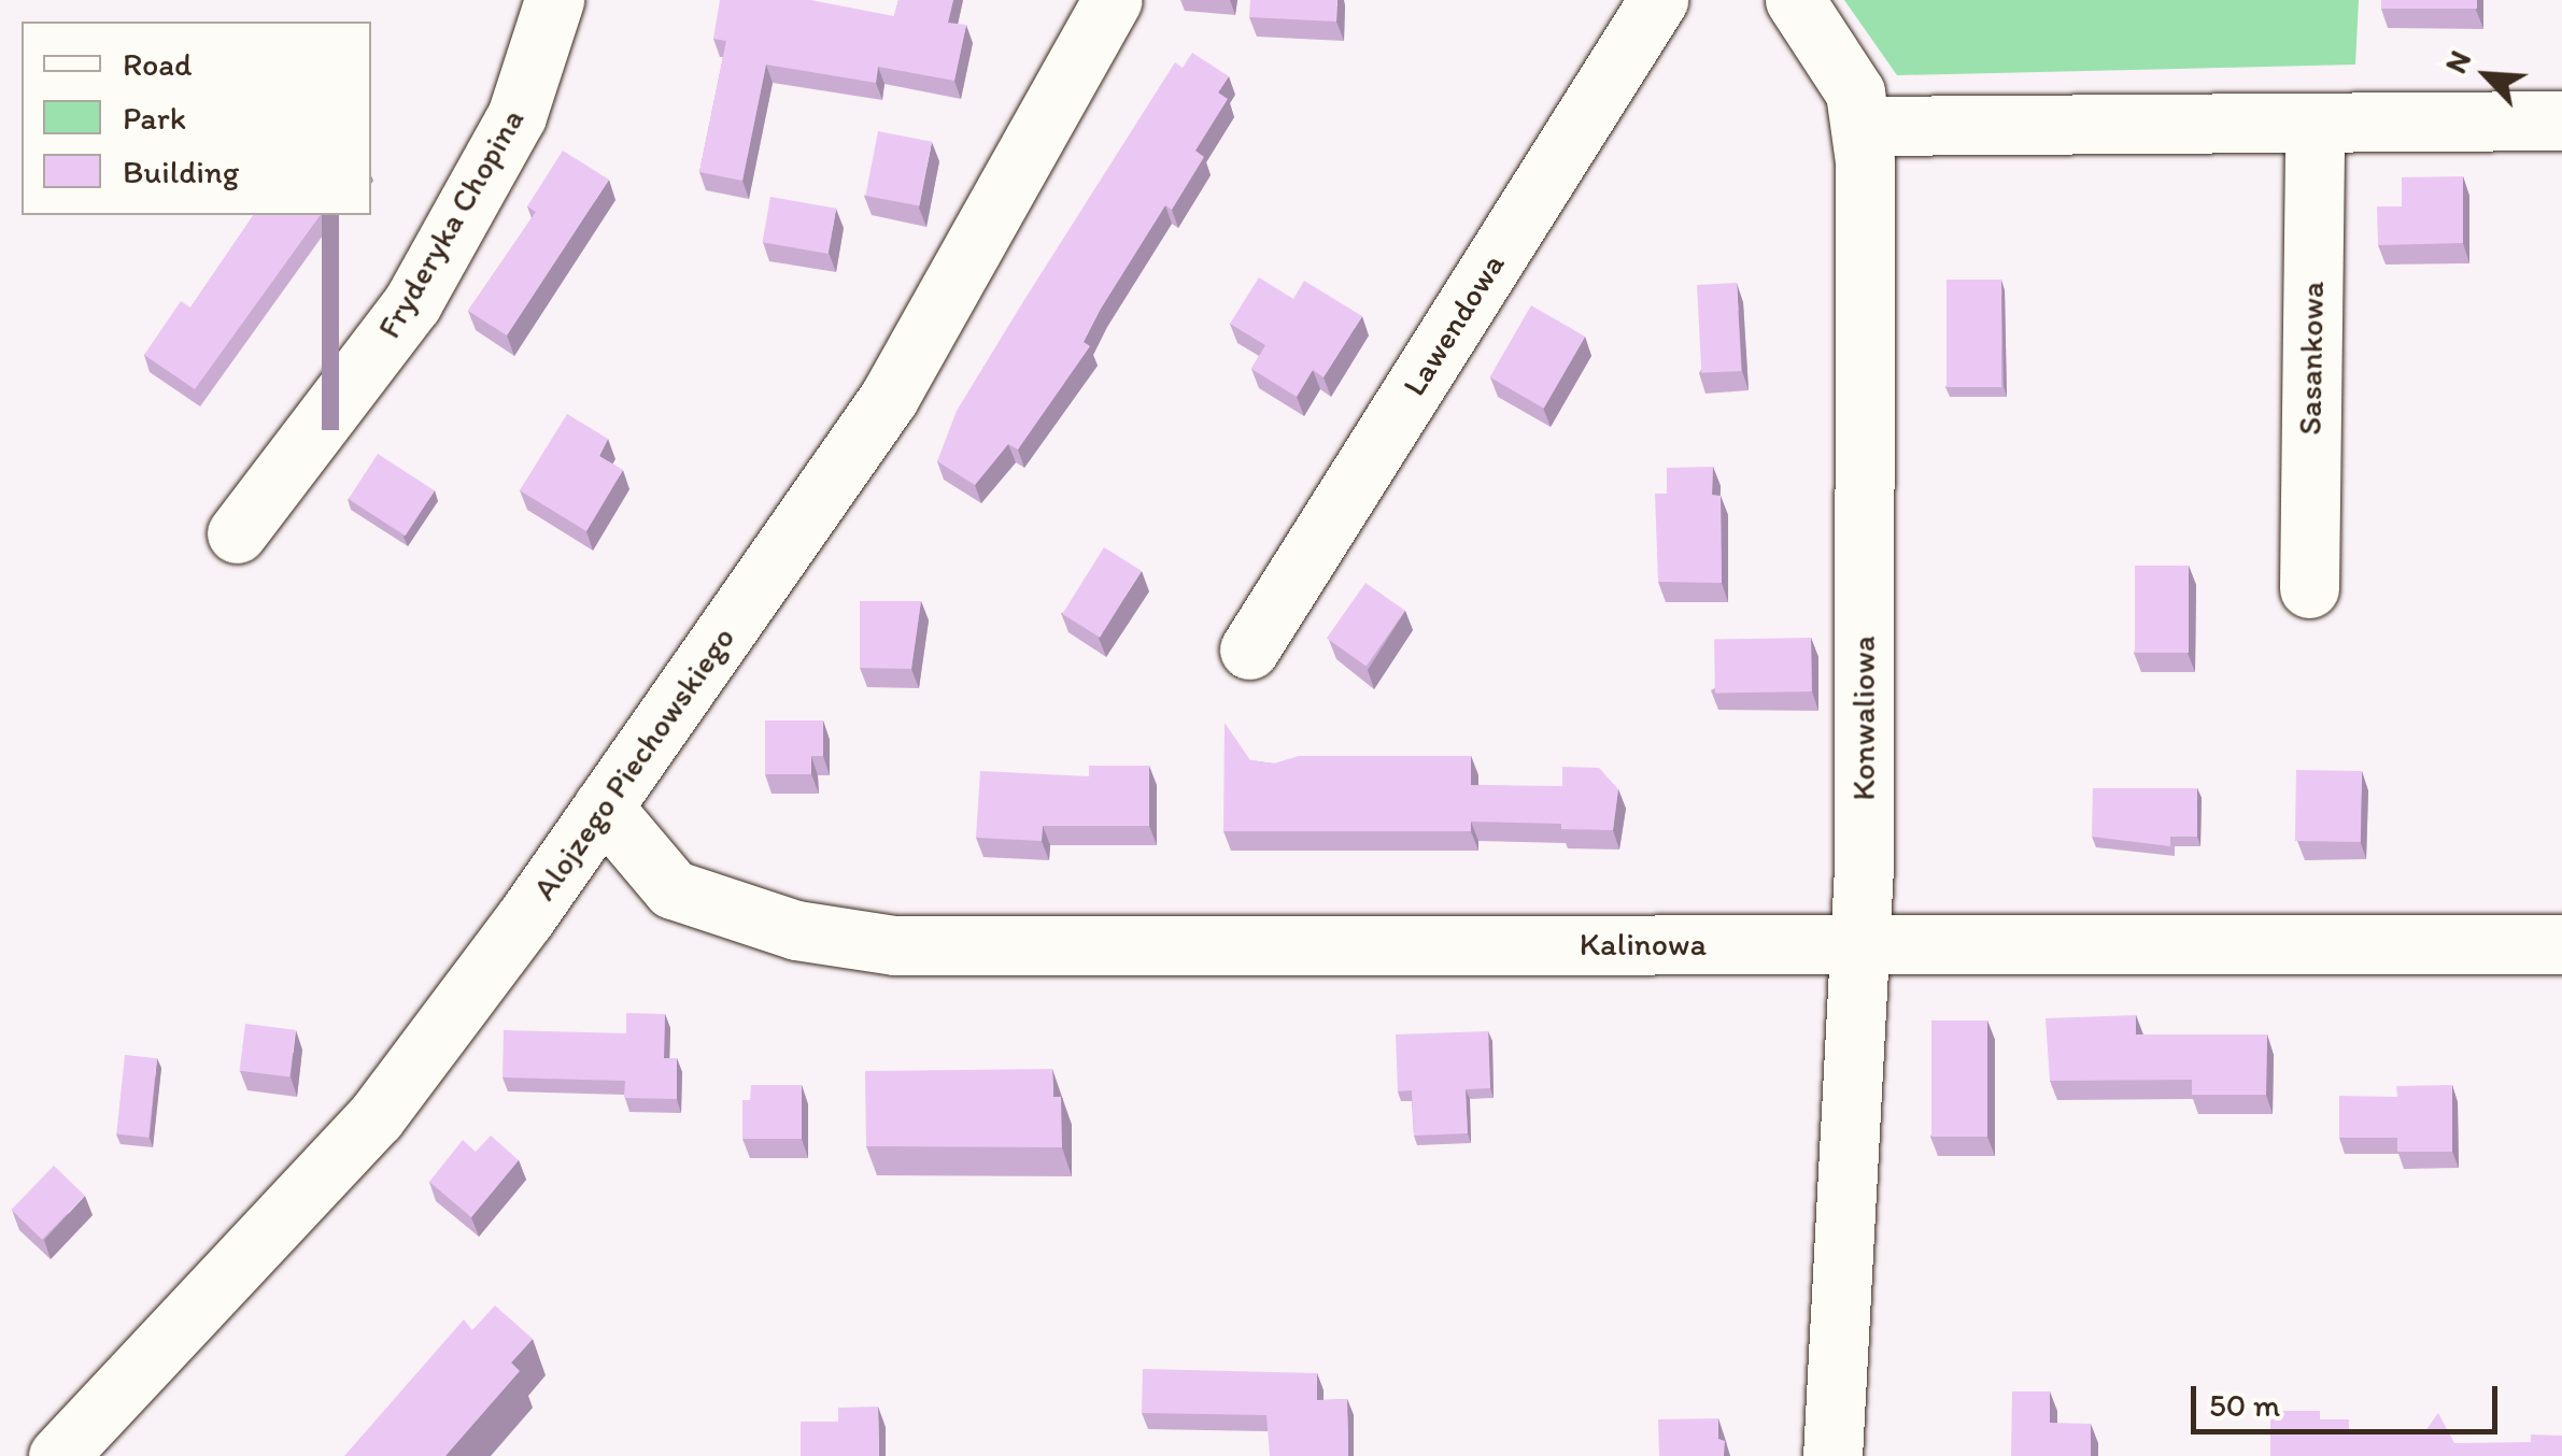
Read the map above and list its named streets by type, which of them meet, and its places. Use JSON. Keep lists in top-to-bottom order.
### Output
{
  "streets": {
    "street": [
      "Fryderyka Chopina",
      "Lawendowa",
      "Sasankowa",
      "Konwaliowa",
      "Alojzego Piechowskiego",
      "Kalinowa"
    ]
  },
  "crossings": [
    ["Konwaliowa", "Kalinowa"],
    ["Alojzego Piechowskiego", "Kalinowa"]
  ],
  "legend": ["Road", "Park", "Building"],
  "scale_bar": "50 m",
  "north": "top left"
}
